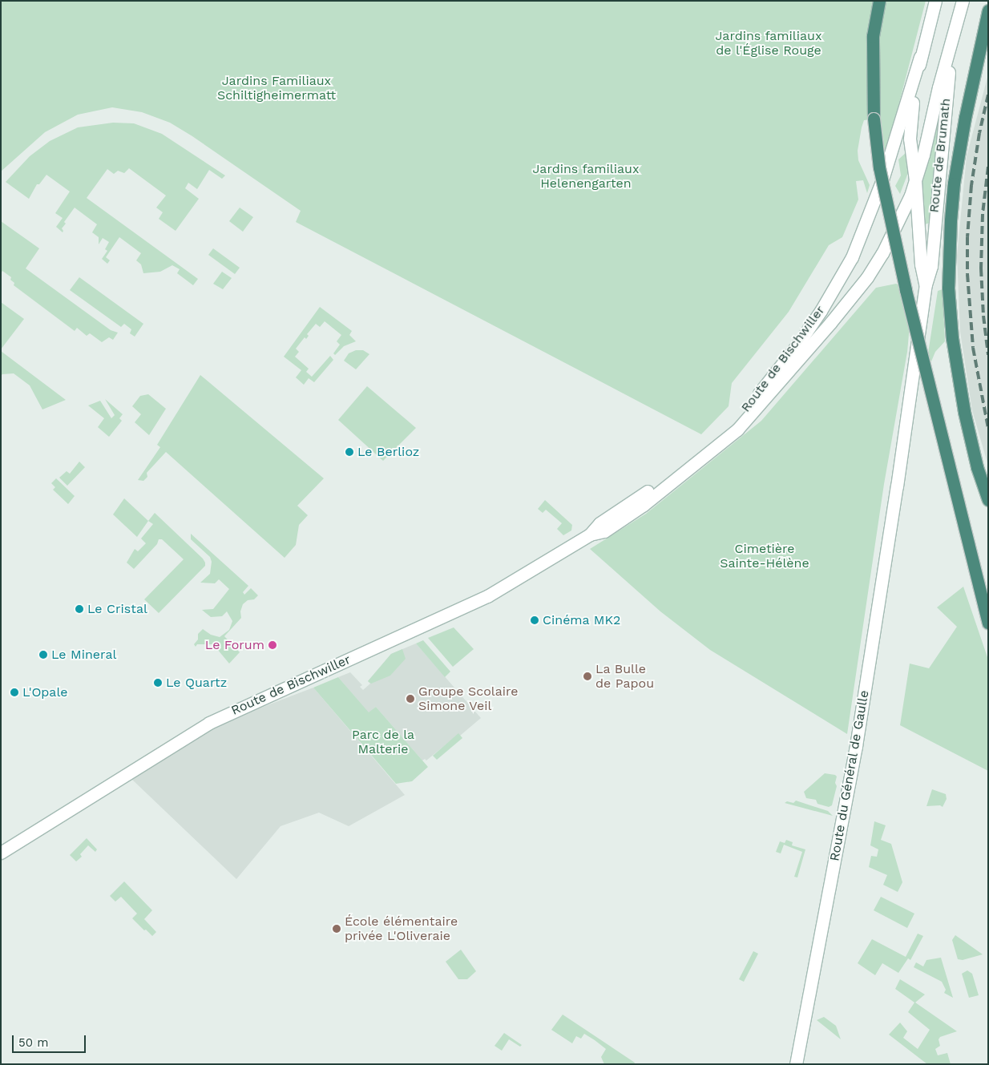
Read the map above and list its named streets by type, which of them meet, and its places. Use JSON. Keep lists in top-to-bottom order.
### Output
{
  "streets": {
    "main road": ["Route de Brumath", "Route de Bischwiller", "Route du Général de Gaulle"]
  },
  "crossings": [
    ["Route de Brumath", "Route de Bischwiller"],
    ["Route de Brumath", "Route du Général de Gaulle"]
  ],
  "parks": [
    "Jardins familiaux de l'Église Rouge",
    "Jardins Familiaux Schiltigheimermatt",
    "Jardins familiaux Helenengarten",
    "Cimetière Sainte-Hélène",
    "Parc de la Malterie"
  ],
  "places": [
    "Le Berlioz",
    "Le Cristal",
    "Cinéma MK2",
    "Le Forum",
    "Le Mineral",
    "La Bulle de Papou",
    "Le Quartz",
    "L'Opale",
    "Groupe Scolaire Simone Veil",
    "École élémentaire privée L'Oliveraie"
  ],
  "scale_bar": "50 m"
}
